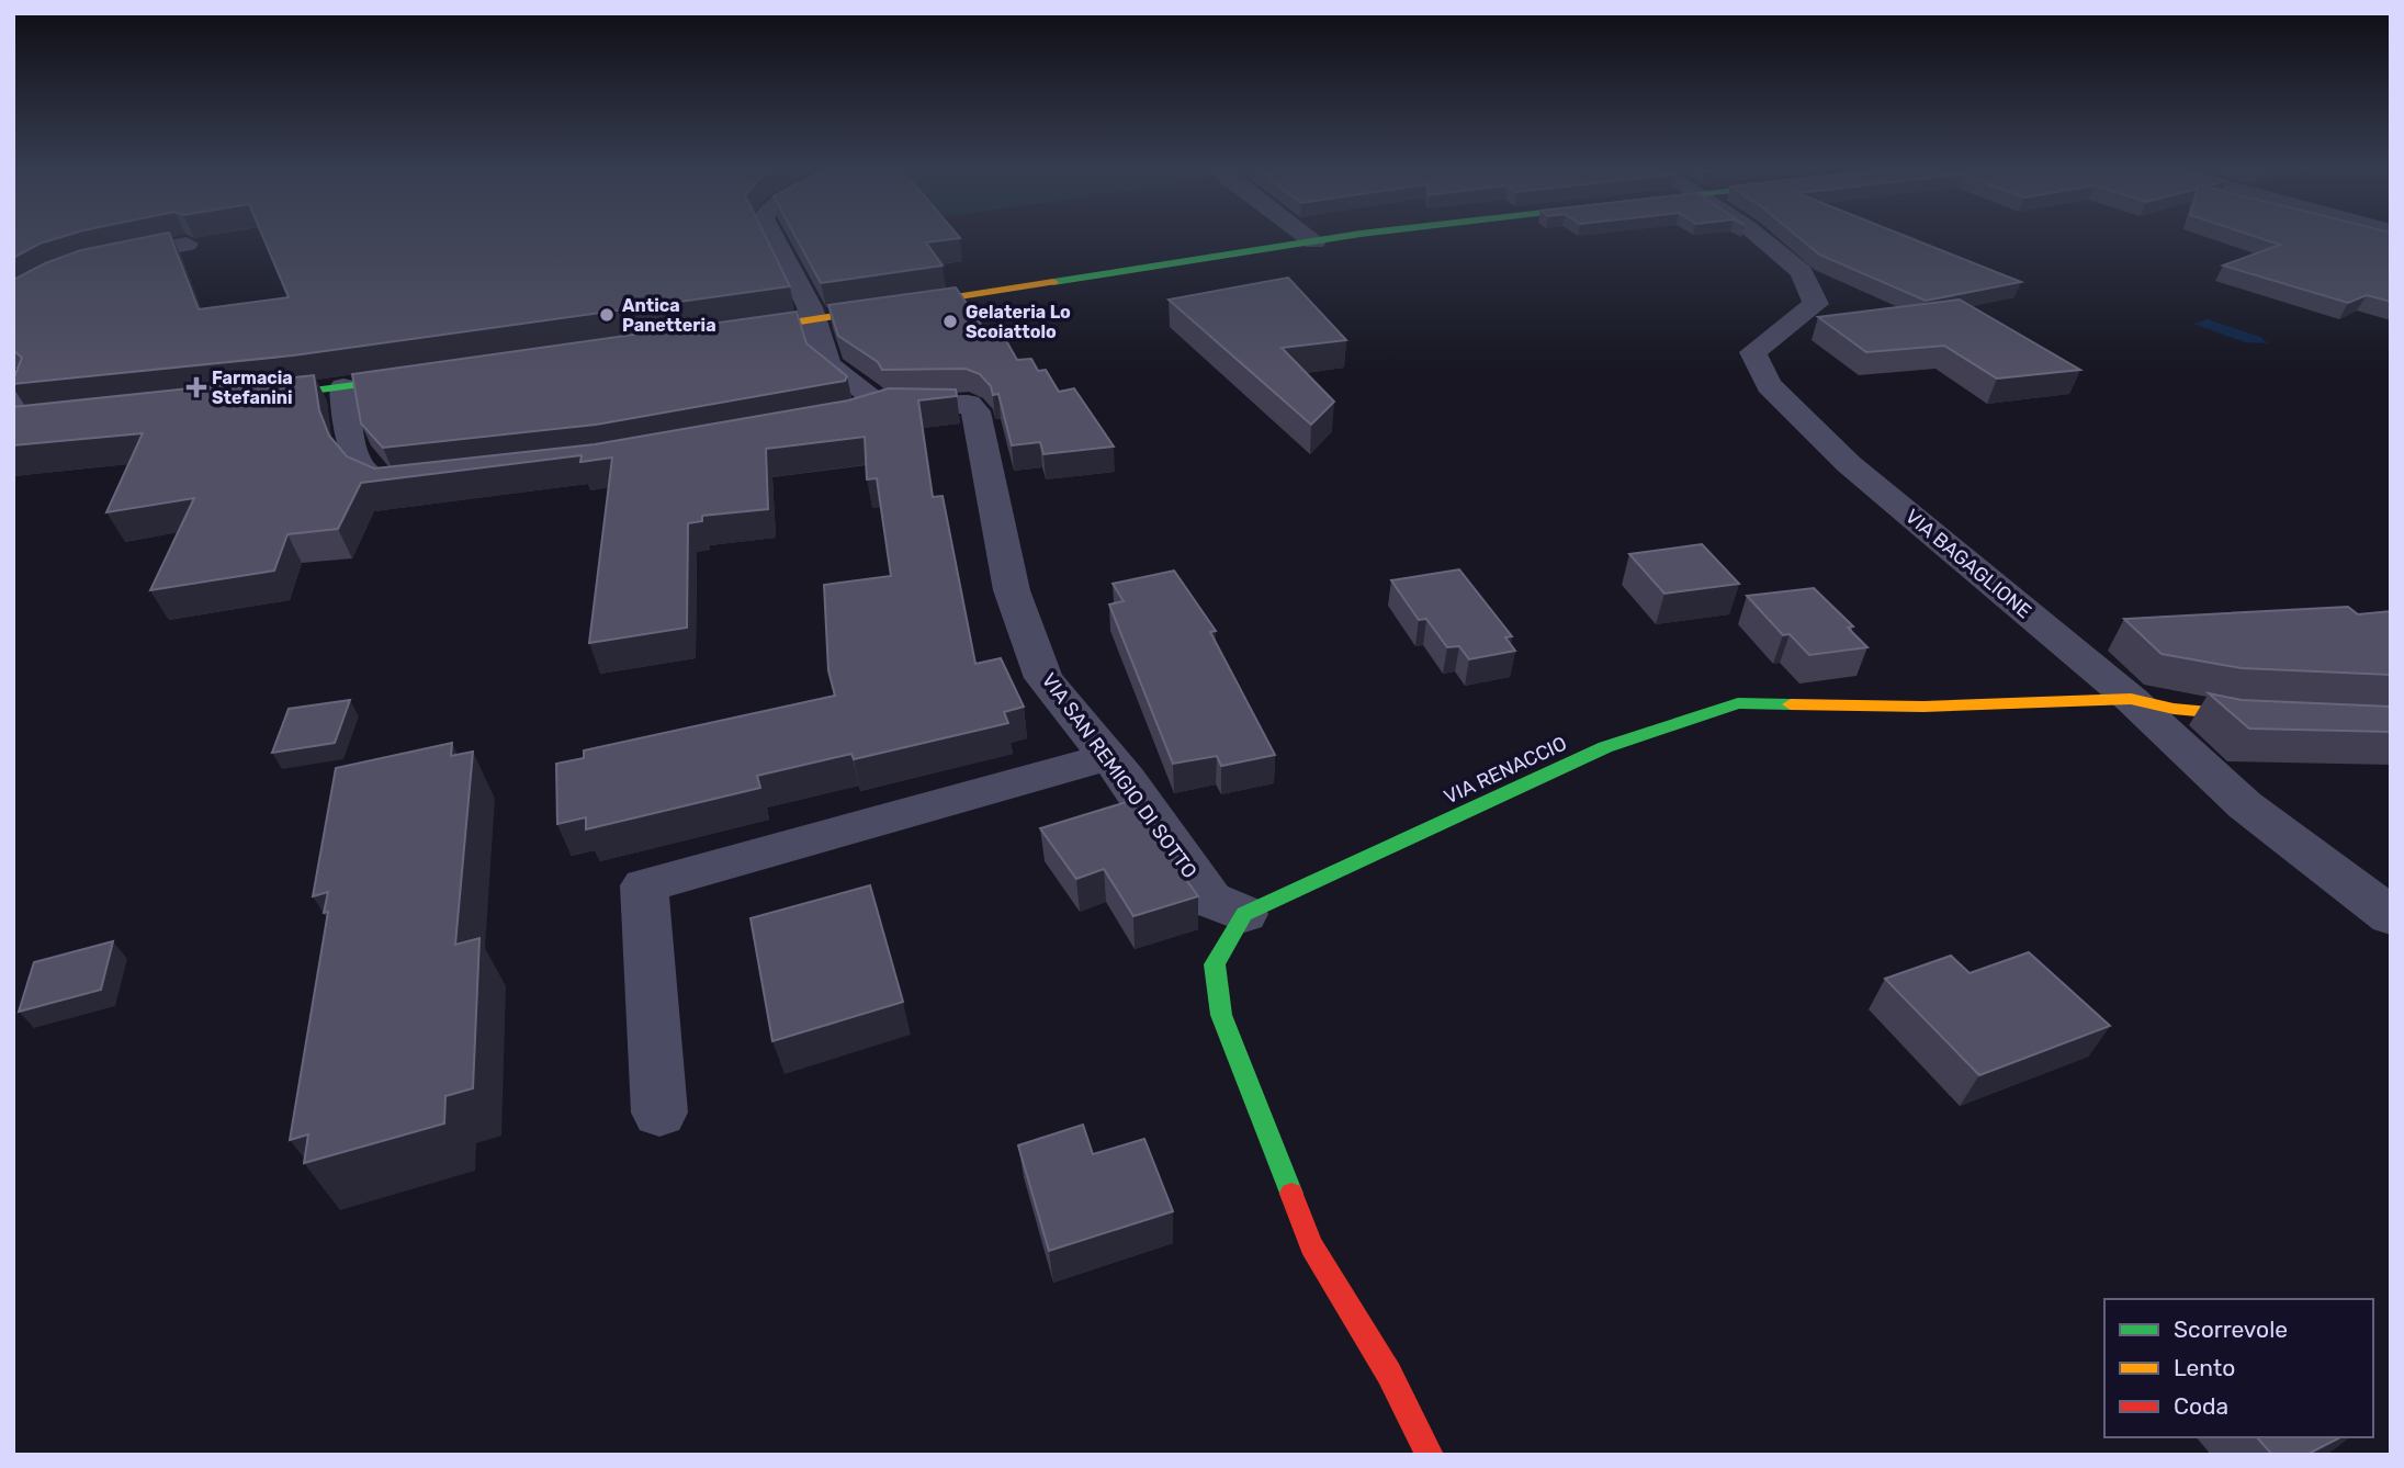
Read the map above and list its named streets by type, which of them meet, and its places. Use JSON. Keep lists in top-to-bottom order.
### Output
{
  "streets": {
    "main road": ["VIA RENACCIO"],
    "street": ["VIA BAGAGLIONE", "VIA SAN REMIGIO DI SOTTO"]
  },
  "crossings": [
    ["VIA BAGAGLIONE", "VIA RENACCIO"],
    ["VIA RENACCIO", "VIA SAN REMIGIO DI SOTTO"]
  ],
  "places": {
    "other": ["Antica Panetteria", "Gelateria Lo Scoiattolo"],
    "health": ["Farmacia Stefanini"]
  },
  "legend": ["Scorrevole", "Lento", "Coda"]
}
